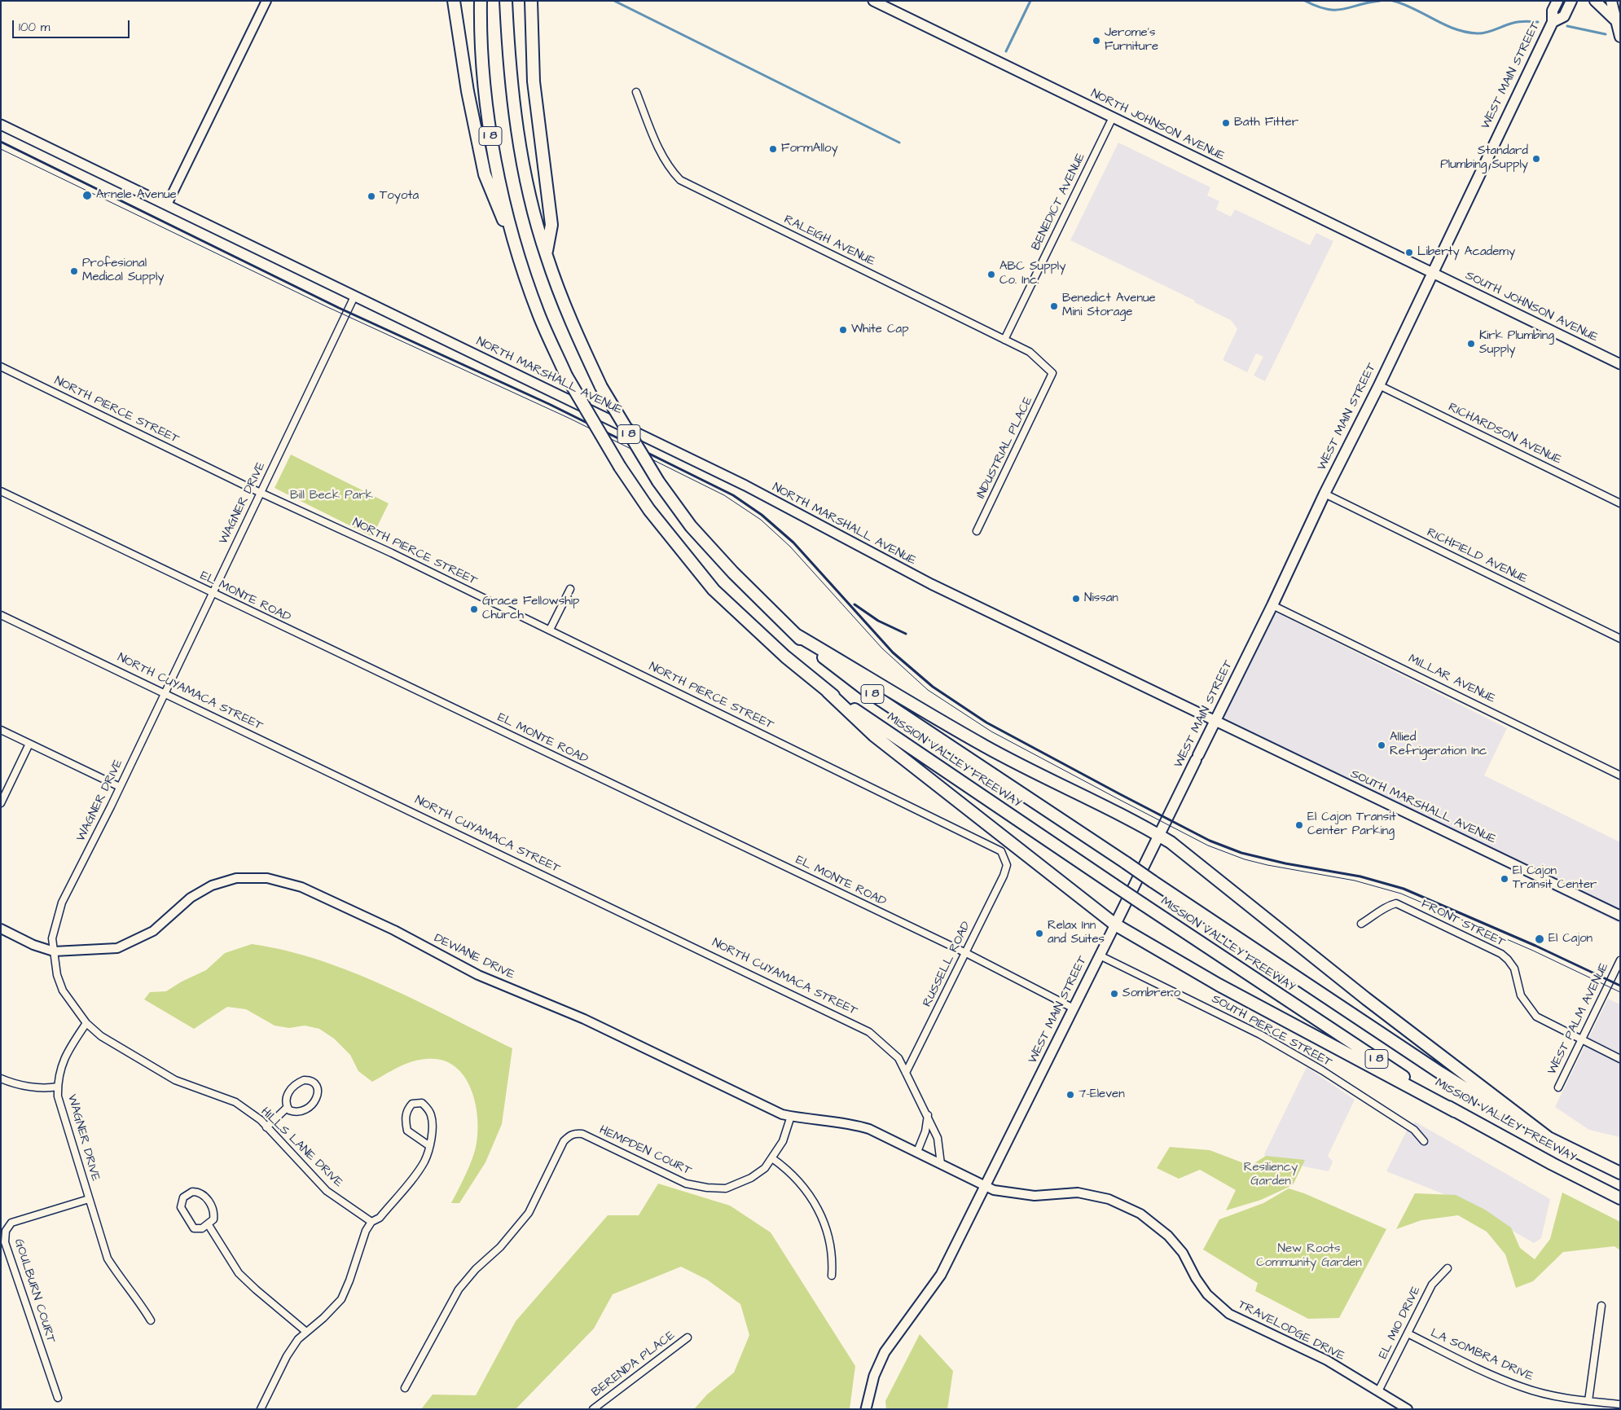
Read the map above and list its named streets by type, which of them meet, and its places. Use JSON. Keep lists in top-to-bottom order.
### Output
{
  "streets": {
    "highway": ["I 8", "MISSION VALLEY FREEWAY"],
    "main road": [
      "WEST MAIN STREET",
      "NORTH JOHNSON AVENUE",
      "SOUTH JOHNSON AVENUE",
      "NORTH MARSHALL AVENUE",
      "SOUTH MARSHALL AVENUE"
    ],
    "street": [
      "BENEDICT AVENUE",
      "RALEIGH AVENUE",
      "NORTH PIERCE STREET",
      "RICHARDSON AVENUE",
      "INDUSTRIAL PLACE",
      "WAGNER DRIVE",
      "RICHFIELD AVENUE",
      "EL MONTE ROAD",
      "MILLAR AVENUE",
      "NORTH CUYAMACA STREET",
      "FRONT STREET",
      "DEWANE DRIVE",
      "RUSSELL ROAD",
      "WEST PALM AVENUE",
      "SOUTH PIERCE STREET",
      "HILLS LANE DRIVE",
      "HEMPDEN COURT",
      "GOULBURN COURT",
      "EL MIO DRIVE",
      "TRAVELODGE DRIVE",
      "LA SOMBRA DRIVE",
      "BERENDA PLACE"
    ]
  },
  "crossings": [
    ["WEST MAIN STREET", "NORTH JOHNSON AVENUE"],
    ["WEST MAIN STREET", "SOUTH JOHNSON AVENUE"],
    ["WEST MAIN STREET", "NORTH MARSHALL AVENUE"],
    ["WEST MAIN STREET", "RICHARDSON AVENUE"],
    ["WEST MAIN STREET", "RICHFIELD AVENUE"],
    ["WEST MAIN STREET", "EL MONTE ROAD"],
    ["WEST MAIN STREET", "MILLAR AVENUE"],
    ["WEST MAIN STREET", "SOUTH MARSHALL AVENUE"],
    ["WEST MAIN STREET", "SOUTH PIERCE STREET"],
    ["WEST MAIN STREET", "TRAVELODGE DRIVE"],
    ["NORTH JOHNSON AVENUE", "BENEDICT AVENUE"],
    ["NORTH JOHNSON AVENUE", "SOUTH JOHNSON AVENUE"],
    ["BENEDICT AVENUE", "RALEIGH AVENUE"],
    ["RALEIGH AVENUE", "INDUSTRIAL PLACE"],
    ["NORTH MARSHALL AVENUE", "WAGNER DRIVE"],
    ["NORTH MARSHALL AVENUE", "SOUTH MARSHALL AVENUE"],
    ["NORTH PIERCE STREET", "WAGNER DRIVE"],
    ["NORTH PIERCE STREET", "RUSSELL ROAD"],
    ["WAGNER DRIVE", "EL MONTE ROAD"],
    ["WAGNER DRIVE", "NORTH CUYAMACA STREET"],
    ["WAGNER DRIVE", "DEWANE DRIVE"],
    ["WAGNER DRIVE", "HILLS LANE DRIVE"],
    ["WAGNER DRIVE", "GOULBURN COURT"],
    ["EL MONTE ROAD", "RUSSELL ROAD"],
    ["NORTH CUYAMACA STREET", "DEWANE DRIVE"],
    ["NORTH CUYAMACA STREET", "RUSSELL ROAD"],
    ["FRONT STREET", "WEST PALM AVENUE"],
    ["DEWANE DRIVE", "HEMPDEN COURT"],
    ["EL MIO DRIVE", "TRAVELODGE DRIVE"],
    ["EL MIO DRIVE", "LA SOMBRA DRIVE"]
  ],
  "parks": ["Bill Beck Park", "Resiliency Garden", "New Roots Community Garden"],
  "places": [
    "Jerome's Furniture",
    "Bath Fitter",
    "FormAlloy",
    "Standard Plumbing Supply",
    "Arnele Avenue",
    "Toyota",
    "Liberty Academy",
    "Profesional Medical Supply",
    "ABC Supply Co. Inc.",
    "Benedict Avenue Mini Storage",
    "White Cap",
    "Kirk Plumbing Supply",
    "Nissan",
    "Grace Fellowship Church",
    "Allied Refrigeration Inc",
    "El Cajon Transit Center Parking",
    "El Cajon Transit Center",
    "Relax Inn and Suites",
    "El Cajon",
    "Sombrero",
    "7-Eleven"
  ],
  "scale_bar": "100 m"
}
